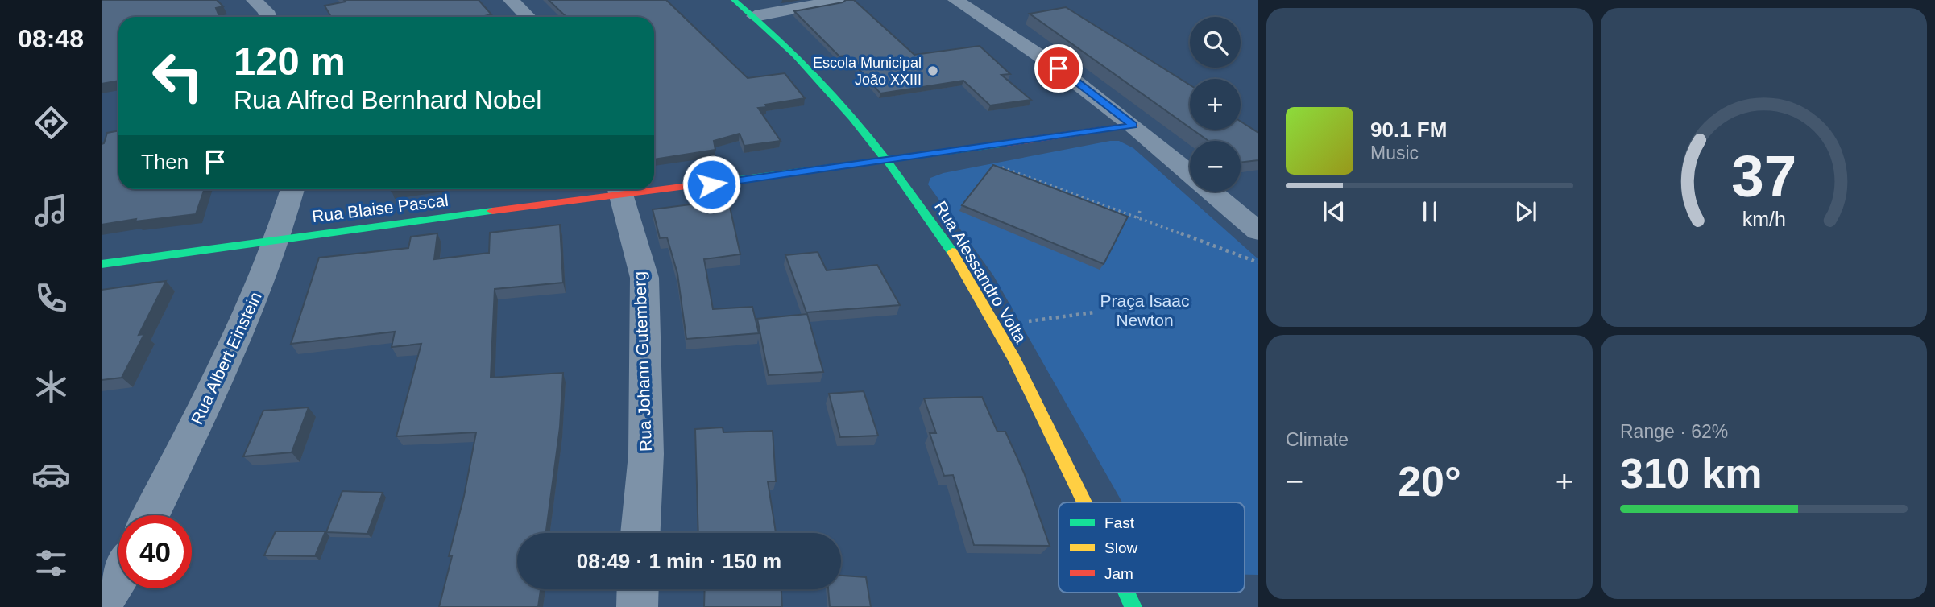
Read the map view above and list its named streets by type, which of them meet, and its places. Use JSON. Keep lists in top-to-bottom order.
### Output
{
  "streets": {
    "street": [
      "Rua Blaise Pascal",
      "Rua Alessandro Volta",
      "Rua Albert Einstein",
      "Rua Johann Gutemberg"
    ]
  },
  "crossings": [
    ["Rua Blaise Pascal", "Rua Alessandro Volta"],
    ["Rua Blaise Pascal", "Rua Albert Einstein"],
    ["Rua Blaise Pascal", "Rua Johann Gutemberg"]
  ],
  "parks": ["Praça Isaac Newton"],
  "places": ["Escola Municipal João XXIII"],
  "legend": ["Fast", "Slow", "Jam"],
  "page": {
    "tabs": "08:48",
    "map_buttons": ["+", "−"],
    "turn": ["120 m", "Rua Alfred Bernhard Nobel"],
    "song": ["90.1 FM", "Music"],
    "then": "Then",
    "tile": [
      "Climate",
      ["Range · 62%", "310 km"]
    ],
    "heat": ["−", "20°", "+"],
    "limit": "40",
    "trip": "08:49 · 1 min · 150 m",
    "gauge": ["37", "km/h"]
  }
}
